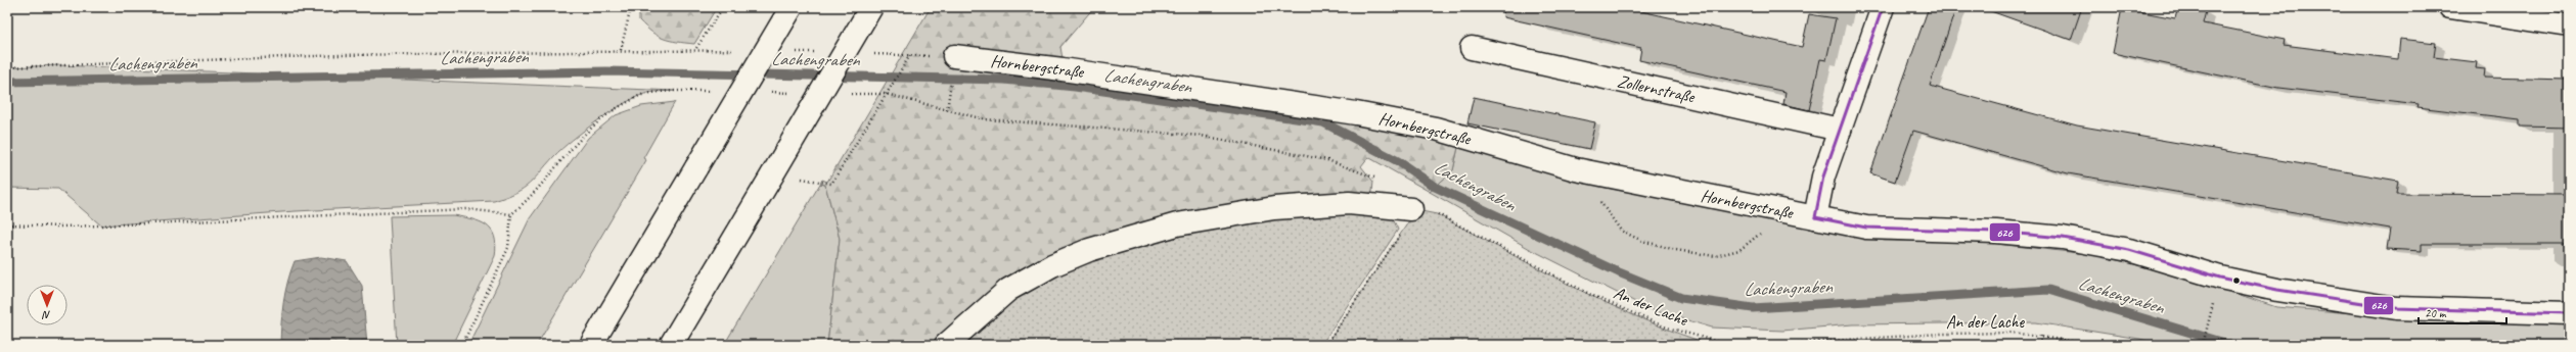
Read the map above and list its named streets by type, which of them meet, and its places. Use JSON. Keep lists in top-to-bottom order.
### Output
{
  "streets": {
    "main road": ["Hornbergstraße", "Zollernstraße"],
    "path": ["An der Lache"]
  },
  "water": ["Lachengraben"],
  "lines": ["transit line 626"],
  "scale_bar": "20 m",
  "north": "bottom"
}
